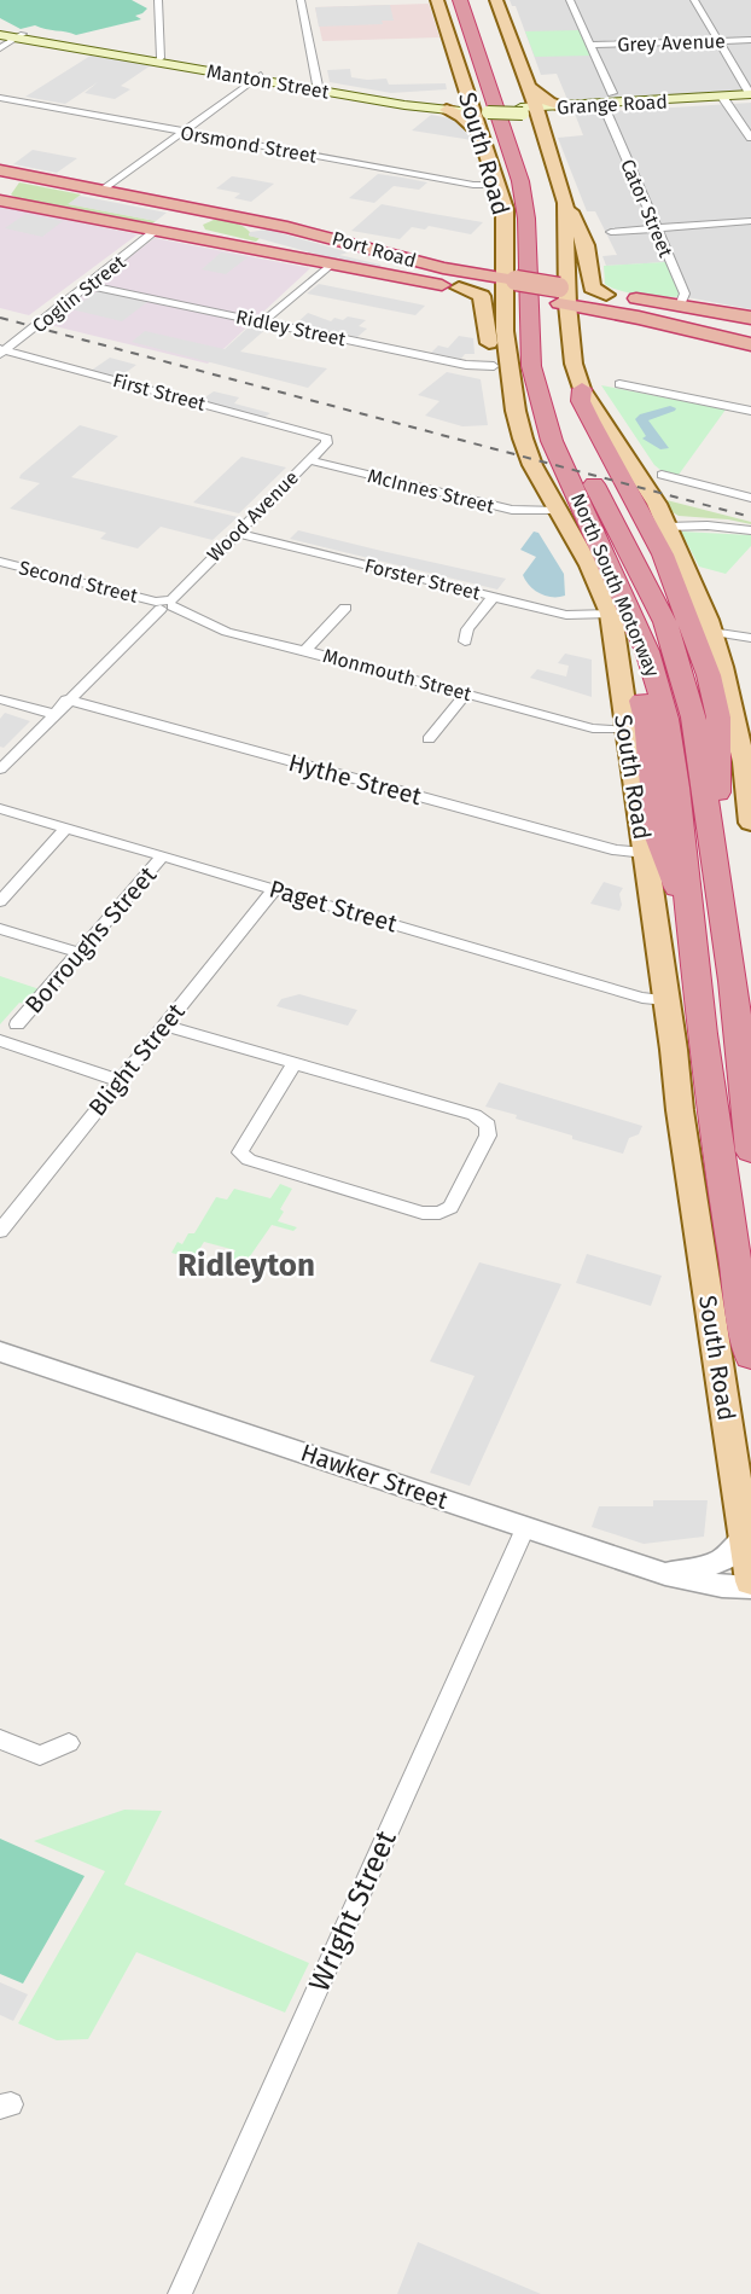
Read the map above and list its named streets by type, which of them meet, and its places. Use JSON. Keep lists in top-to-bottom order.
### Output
{
  "streets": {
    "highway": ["Port Road", "North South Motorway"],
    "main road": ["Manton Street", "Grange Road", "South Road"],
    "street": [
      "Grey Avenue",
      "Orsmond Street",
      "Cator Street",
      "Coglin Street",
      "Ridley Street",
      "First Street",
      "McInnes Street",
      "Wood Avenue",
      "Forster Street",
      "Second Street",
      "Monmouth Street",
      "Hythe Street",
      "Paget Street",
      "Borroughs Street",
      "Blight Street",
      "Hawker Street",
      "Wright Street"
    ]
  },
  "crossings": [
    ["Manton Street", "Grange Road"],
    ["Manton Street", "South Road"],
    ["Grange Road", "Cator Street"],
    ["Orsmond Street", "South Road"],
    ["South Road", "Port Road"],
    ["South Road", "McInnes Street"],
    ["South Road", "Forster Street"],
    ["South Road", "Monmouth Street"],
    ["South Road", "Hythe Street"],
    ["South Road", "Paget Street"],
    ["Cator Street", "Port Road"],
    ["Port Road", "Coglin Street"],
    ["Coglin Street", "Ridley Street"],
    ["Coglin Street", "First Street"],
    ["First Street", "Wood Avenue"],
    ["McInnes Street", "Wood Avenue"],
    ["Wood Avenue", "Forster Street"],
    ["Wood Avenue", "Second Street"],
    ["Wood Avenue", "Monmouth Street"],
    ["Wood Avenue", "Hythe Street"],
    ["Second Street", "Monmouth Street"],
    ["Paget Street", "Borroughs Street"],
    ["Paget Street", "Blight Street"],
    ["Hawker Street", "Wright Street"]
  ],
  "districts": ["Ridleyton"]
}
